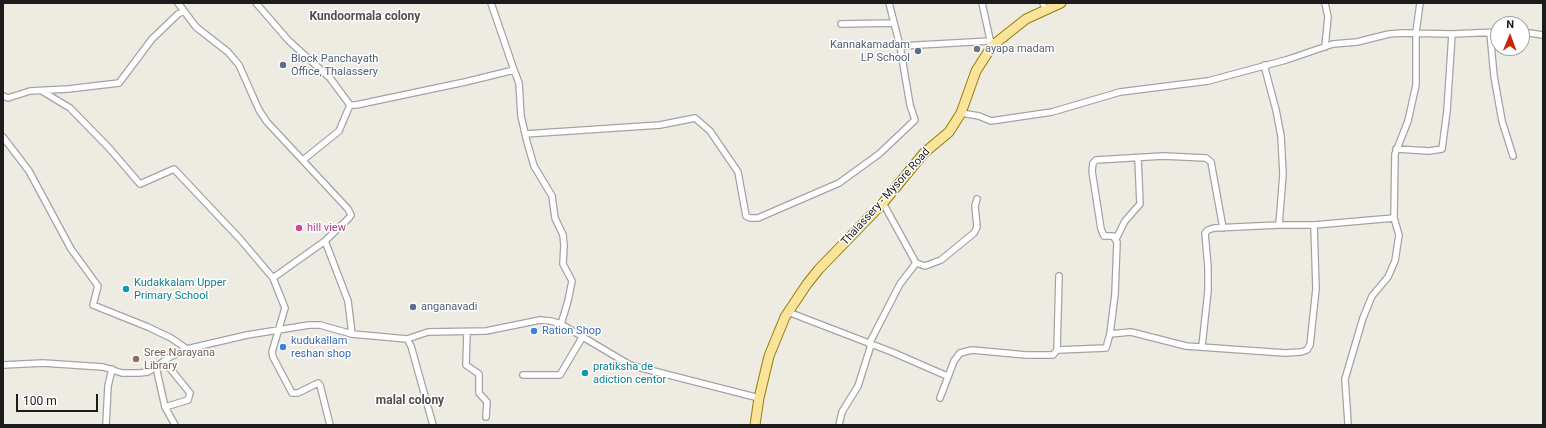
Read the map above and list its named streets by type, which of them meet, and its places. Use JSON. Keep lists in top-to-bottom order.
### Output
{
  "streets": {
    "main road": ["Thalassery - Mysore Road"]
  },
  "districts": ["Kundoormala colony", "malal colony"],
  "places": [
    "ayapa madam",
    "Kannakamadam LP School",
    "Block Panchayath Office, Thalassery",
    "hill view",
    "Kudakkalam Upper Primary School",
    "anganavadi",
    "Ration Shop",
    "kudukallam reshan shop",
    "Sree Narayana Library",
    "pratiksha de adiction centor"
  ],
  "scale_bar": "100 m",
  "north": "top"
}
